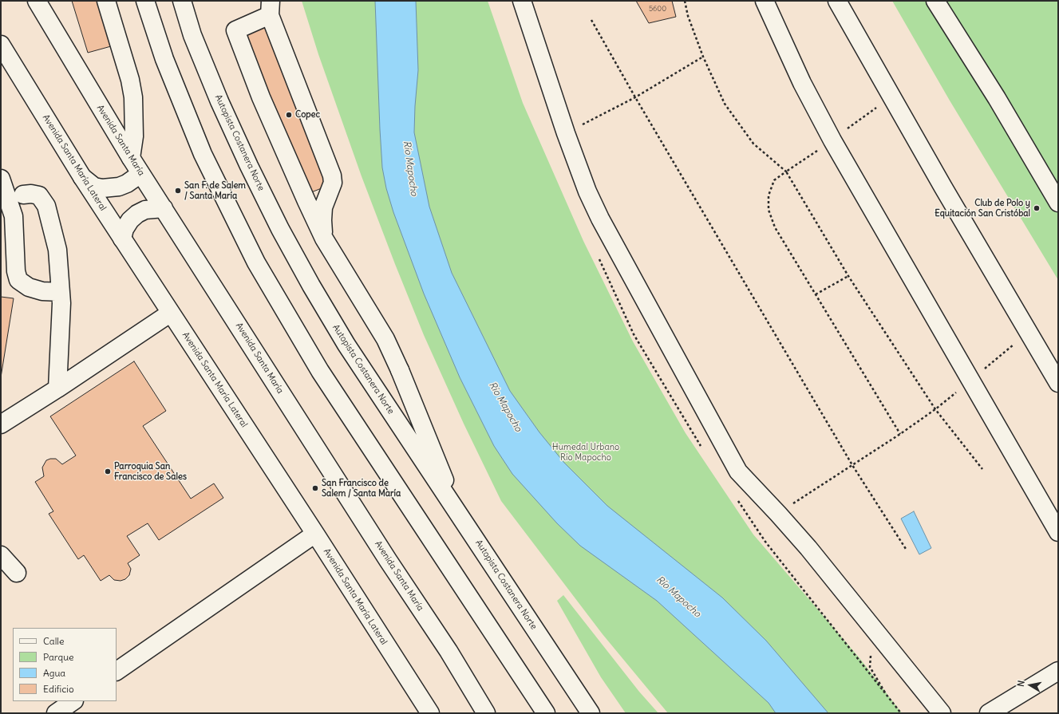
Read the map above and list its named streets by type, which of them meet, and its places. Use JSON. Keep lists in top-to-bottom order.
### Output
{
  "streets": {
    "main road": ["Avenida Santa María", "Autopista Costanera Norte", "Avenida Santa María Lateral"]
  },
  "water": ["Río Mapocho"],
  "parks": ["Humedal Urbano Río Mapocho"],
  "places": [
    "Copec",
    "San F. de Salem / Santa María",
    "Club de Polo y Equitación San Cristóbal",
    "Parroquia San Francisco de Sales",
    "San Francisco de Salem / Santa María"
  ],
  "house_numbers": ["5600"],
  "legend": [
    "Calle",
    "Parque",
    "Agua",
    "Edificio"
  ],
  "north": "left"
}
